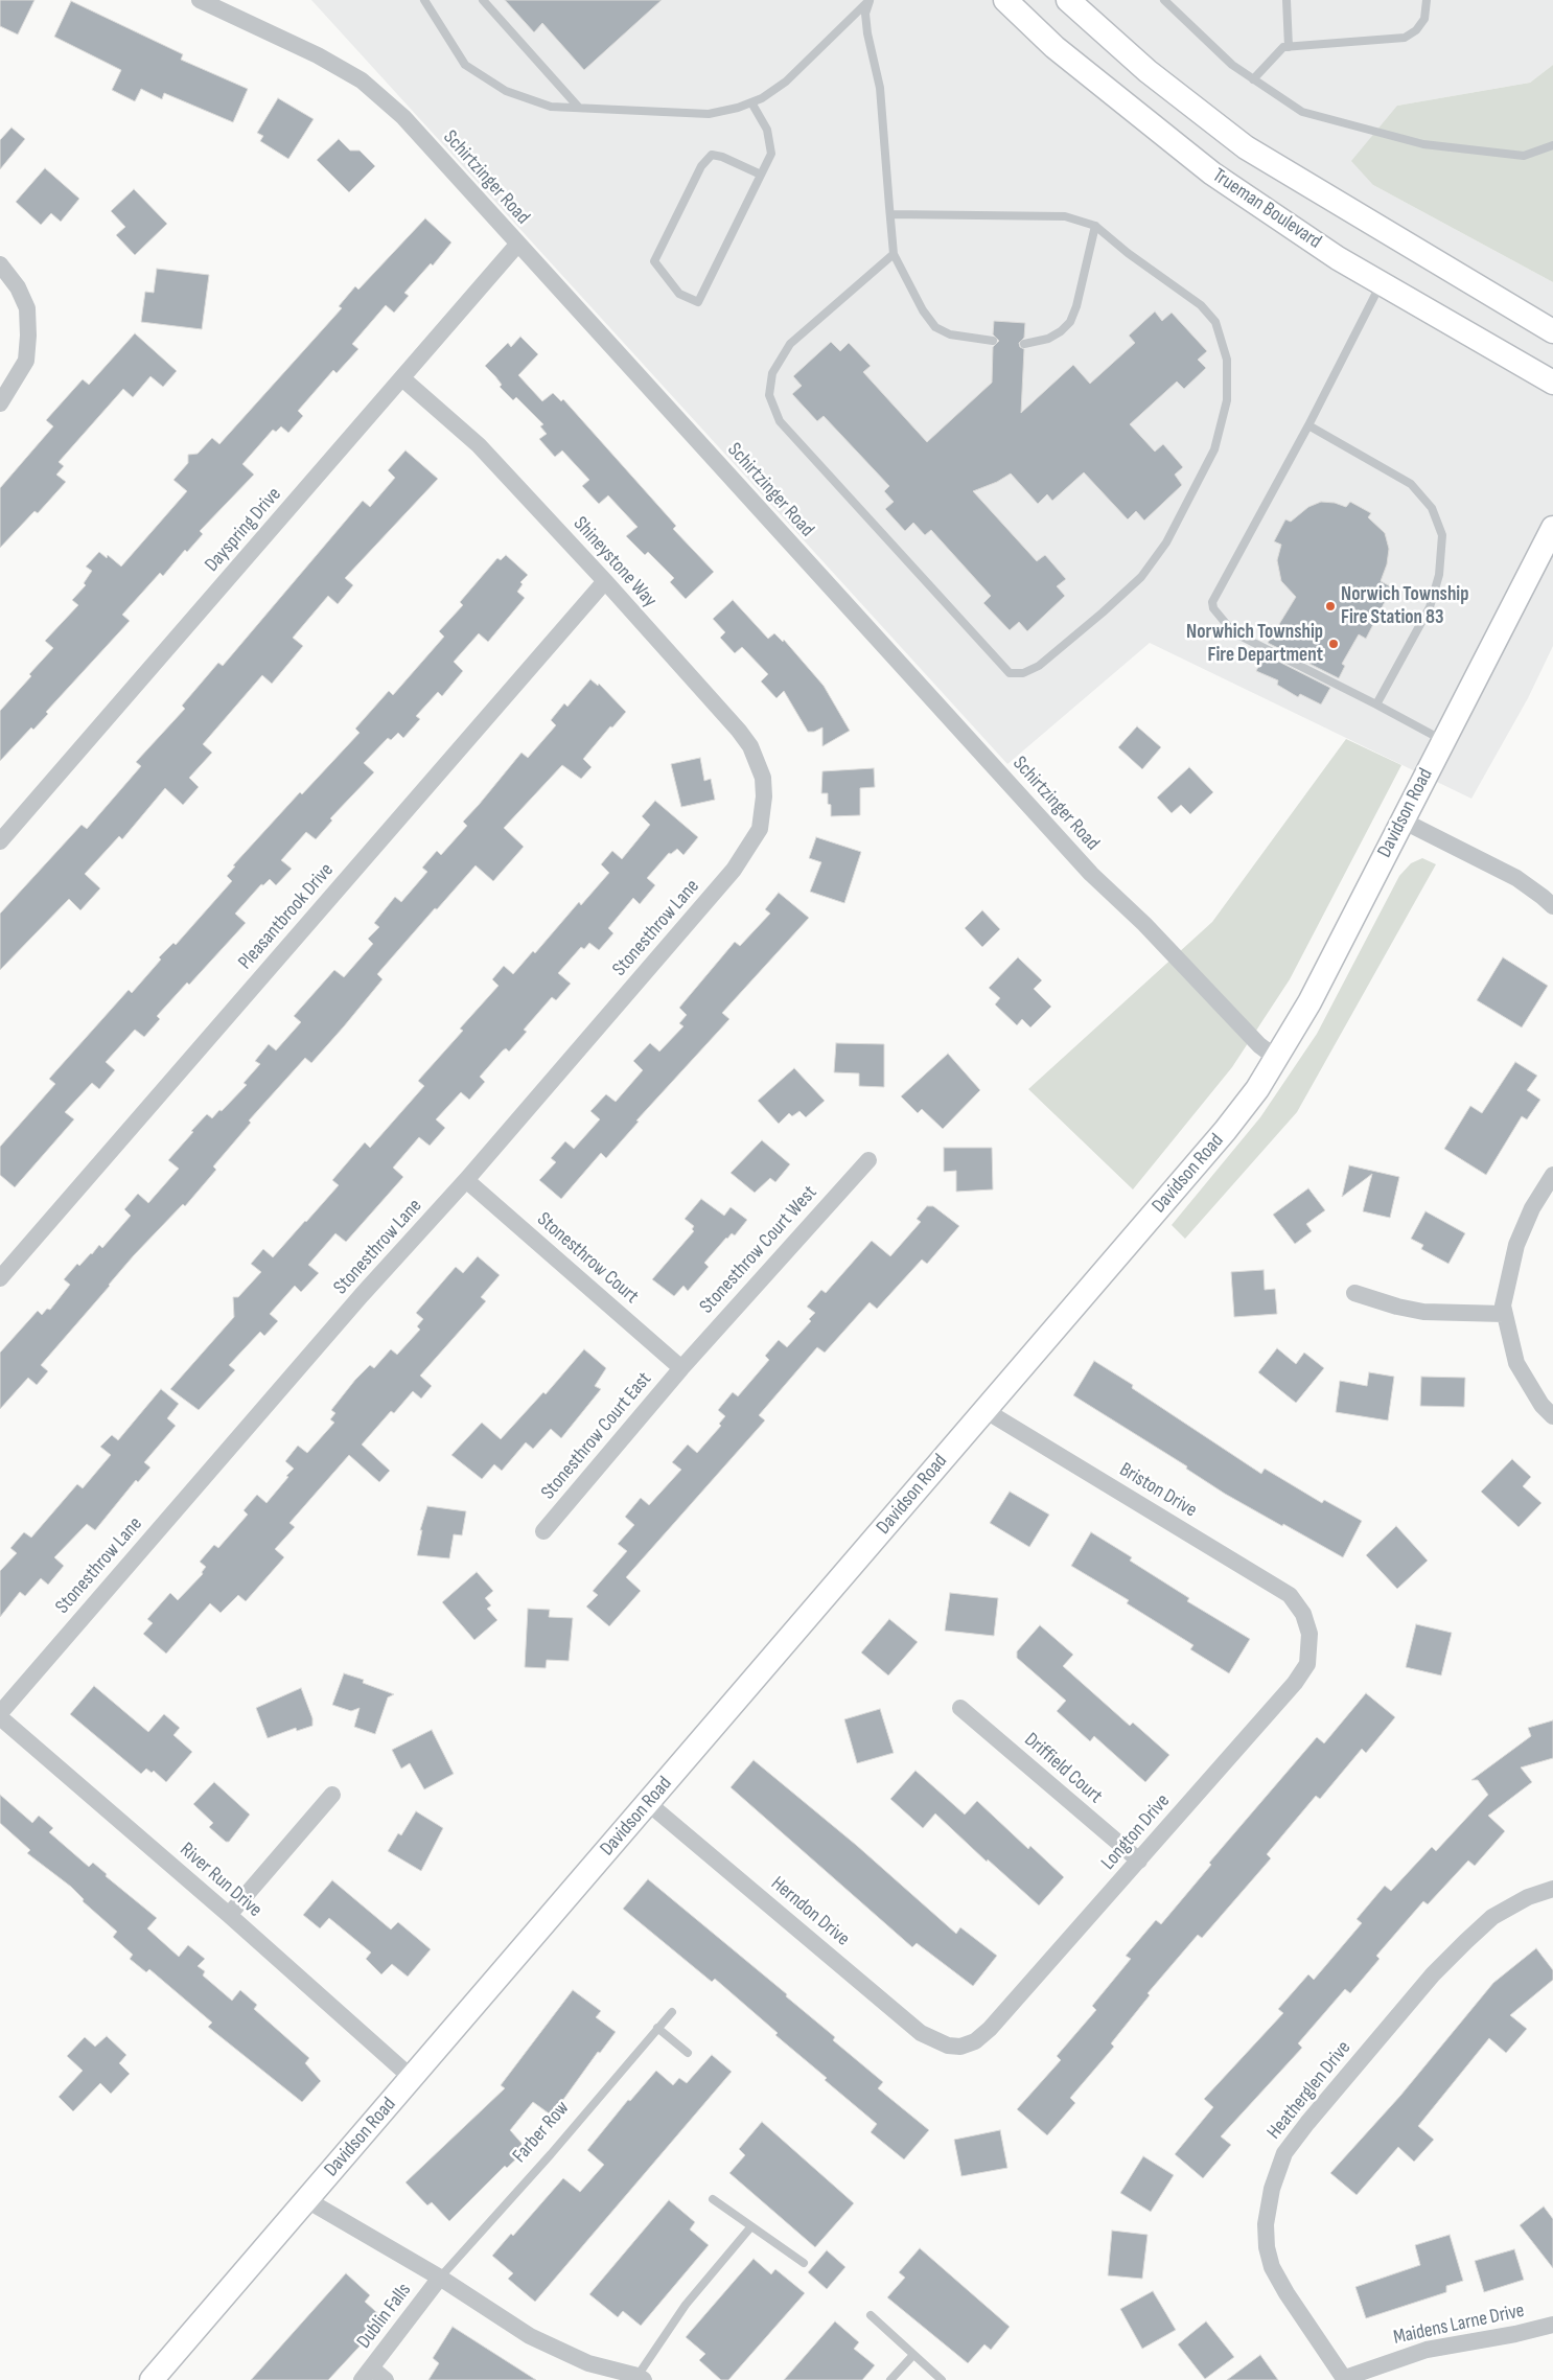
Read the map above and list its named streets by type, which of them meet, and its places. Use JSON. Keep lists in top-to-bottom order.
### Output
{
  "streets": {
    "main road": ["Trueman Boulevard", "Davidson Road"],
    "street": [
      "Schirtzinger Road",
      "Dayspring Drive",
      "Shineystone Way",
      "Pleasantbrook Drive",
      "Stonesthrow Lane",
      "Stonesthrow Court West",
      "Stonesthrow Court",
      "Stonesthrow Court East",
      "Briston Drive",
      "Driffield Court",
      "Longton Drive",
      "River Run Drive",
      "Herndon Drive",
      "Heatherglen Drive",
      "Dublin Falls",
      "Maidens Larne Drive"
    ],
    "lane": ["Farber Row"]
  },
  "crossings": [
    ["Schirtzinger Road", "Dayspring Drive"],
    ["Schirtzinger Road", "Davidson Road"],
    ["Dayspring Drive", "Shineystone Way"],
    ["Shineystone Way", "Pleasantbrook Drive"],
    ["Shineystone Way", "Stonesthrow Lane"],
    ["Davidson Road", "Briston Drive"],
    ["Davidson Road", "River Run Drive"],
    ["Davidson Road", "Herndon Drive"],
    ["Stonesthrow Lane", "Stonesthrow Court"],
    ["Stonesthrow Court West", "Stonesthrow Court"],
    ["Stonesthrow Court West", "Stonesthrow Court East"],
    ["Stonesthrow Court", "Stonesthrow Court East"],
    ["Briston Drive", "Longton Drive"],
    ["Driffield Court", "Longton Drive"],
    ["Longton Drive", "Herndon Drive"],
    ["Heatherglen Drive", "Maidens Larne Drive"],
    ["Farber Row", "Dublin Falls"]
  ],
  "places": ["Norwich Township Fire Station 83", "Norwhich Township Fire Department"]
}
